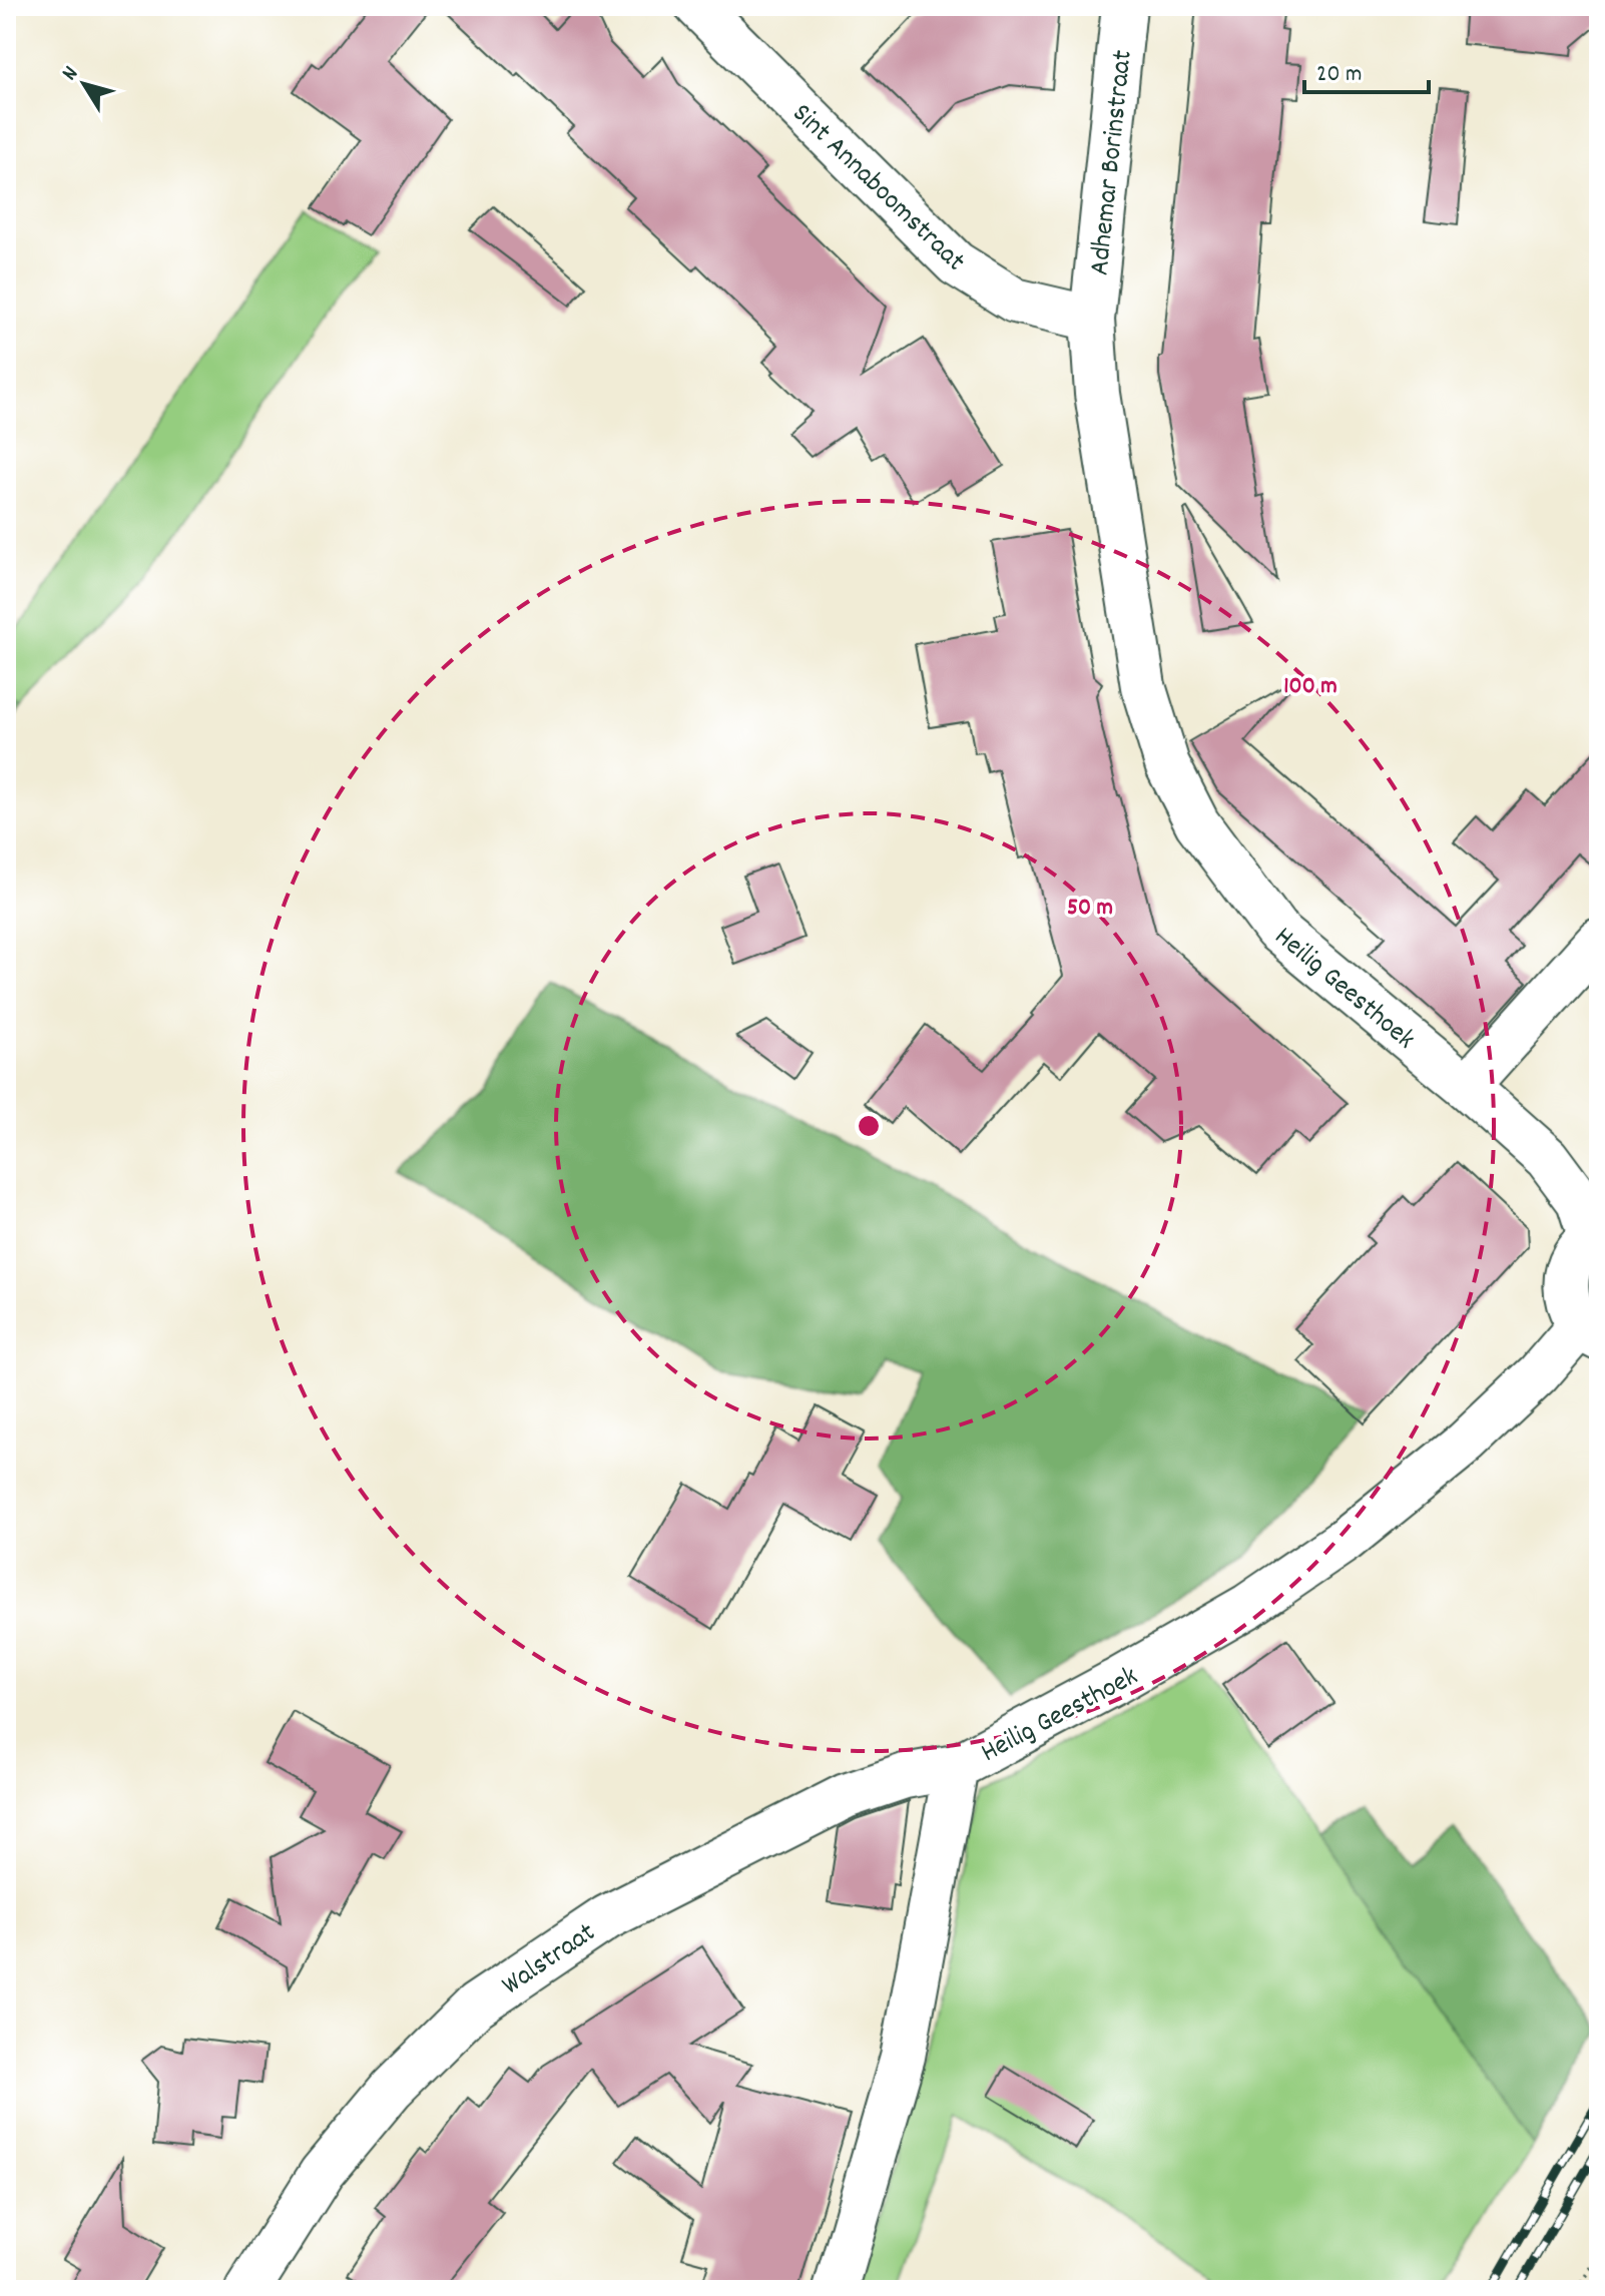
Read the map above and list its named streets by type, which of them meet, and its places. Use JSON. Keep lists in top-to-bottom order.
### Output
{
  "streets": {
    "street": [
      "Adhemar Borinstraat",
      "Sint Annaboomstraat",
      "Heilig Geesthoek",
      "Walstraat"
    ]
  },
  "crossings": [
    ["Adhemar Borinstraat", "Sint Annaboomstraat"],
    ["Adhemar Borinstraat", "Heilig Geesthoek"],
    ["Sint Annaboomstraat", "Heilig Geesthoek"],
    ["Heilig Geesthoek", "Walstraat"]
  ],
  "scale_bar": "20 m",
  "north": "top left",
  "rings": ["100 m", "50 m"]
}
